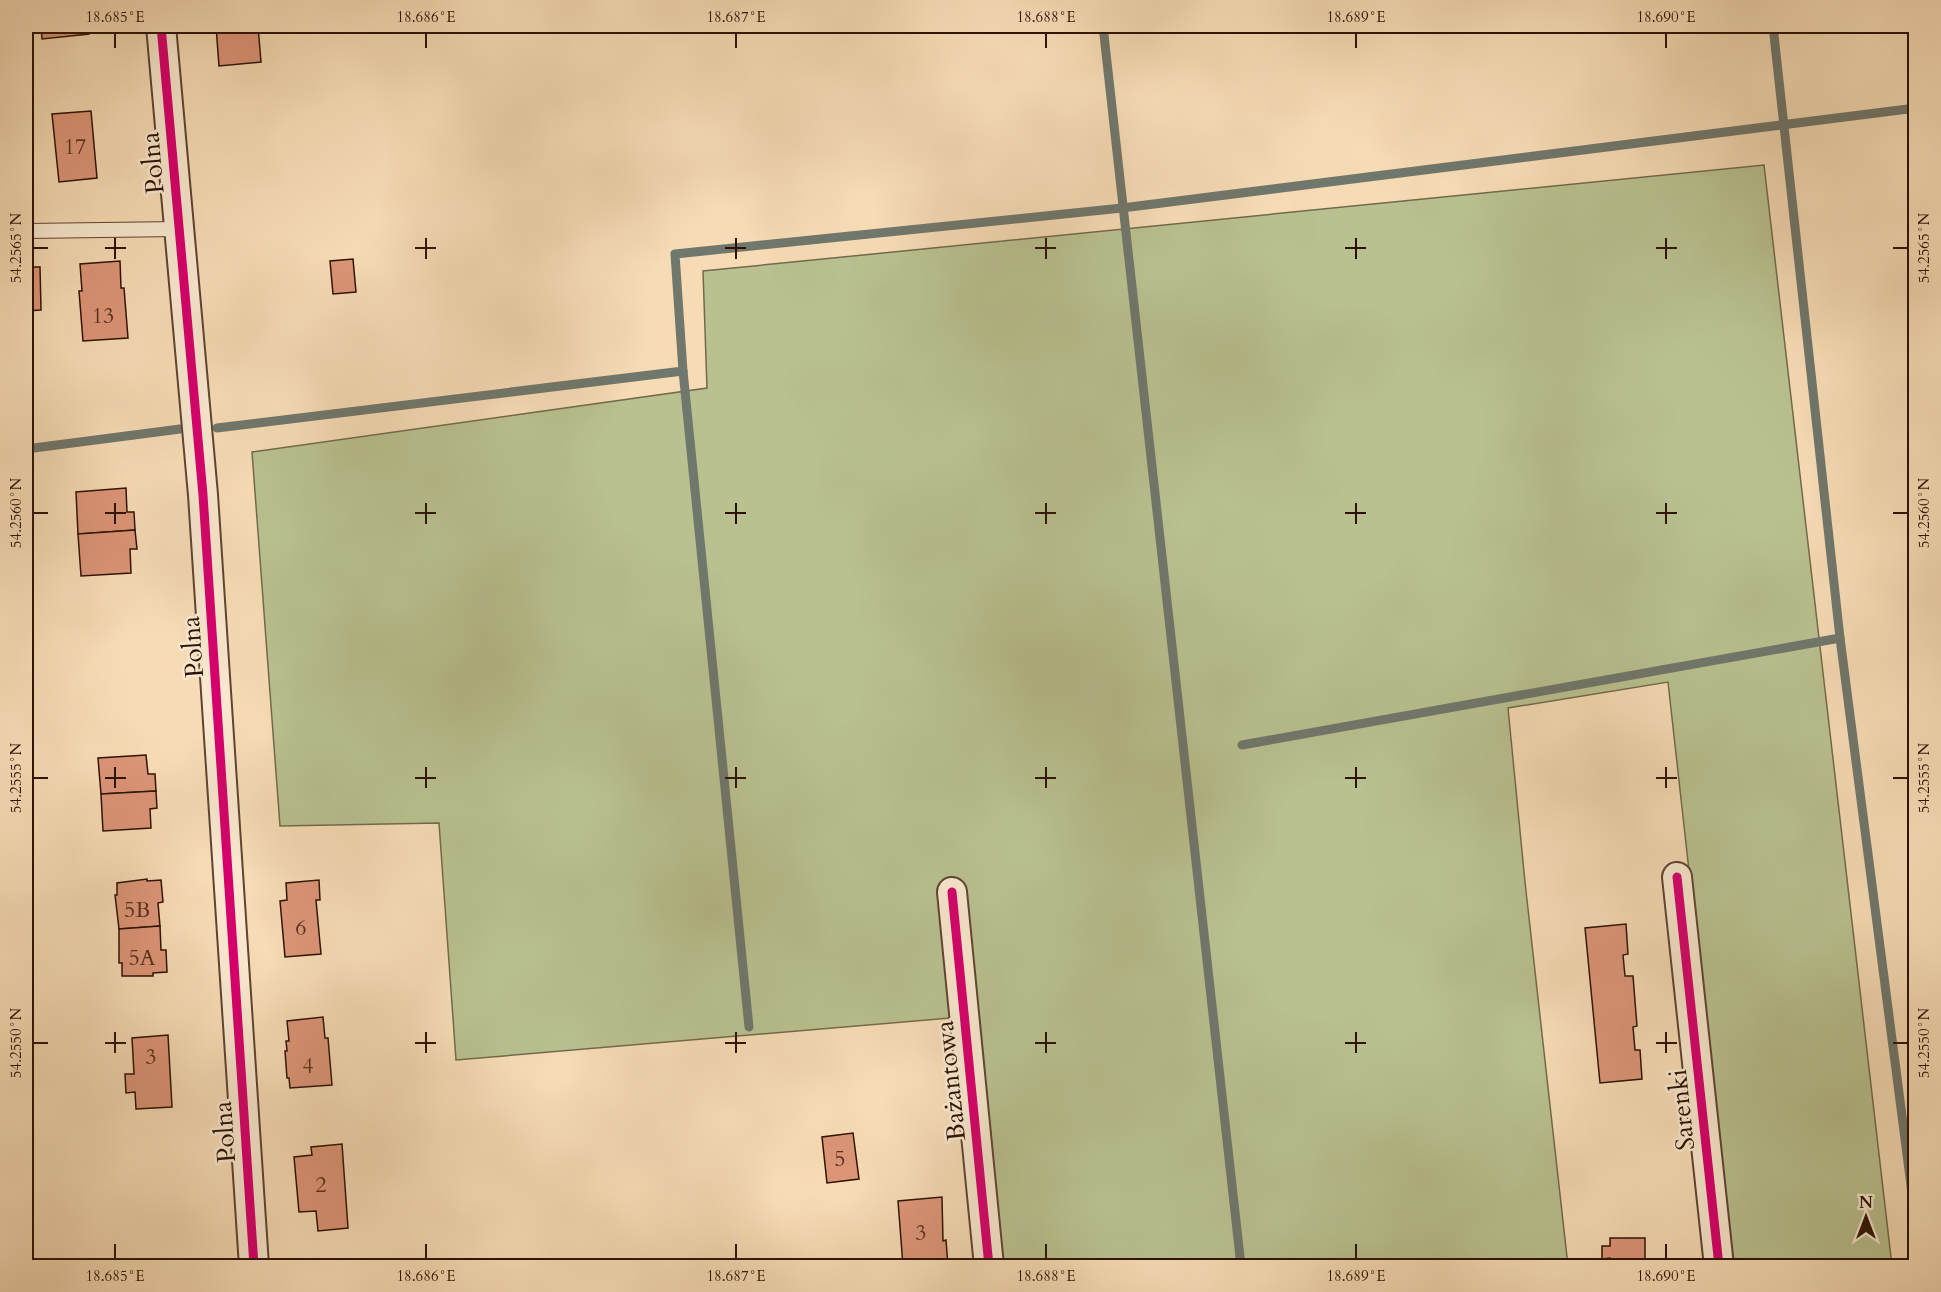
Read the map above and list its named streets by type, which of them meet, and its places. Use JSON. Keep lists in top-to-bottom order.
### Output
{
  "streets": {
    "street": ["Polna", "Bażantowa", "Sarenki"]
  },
  "house_numbers": [
    "17",
    "13",
    "5B",
    "6",
    "5A",
    "3",
    "4",
    "5",
    "2",
    "3"
  ],
  "north": "top",
  "coordinates": [
    "18.685°E",
    "18.686°E",
    "18.687°E",
    "18.688°E",
    "18.689°E",
    "18.690°E",
    "54.2565°N",
    "54.2560°N",
    "54.2555°N",
    "54.2550°N"
  ]
}
